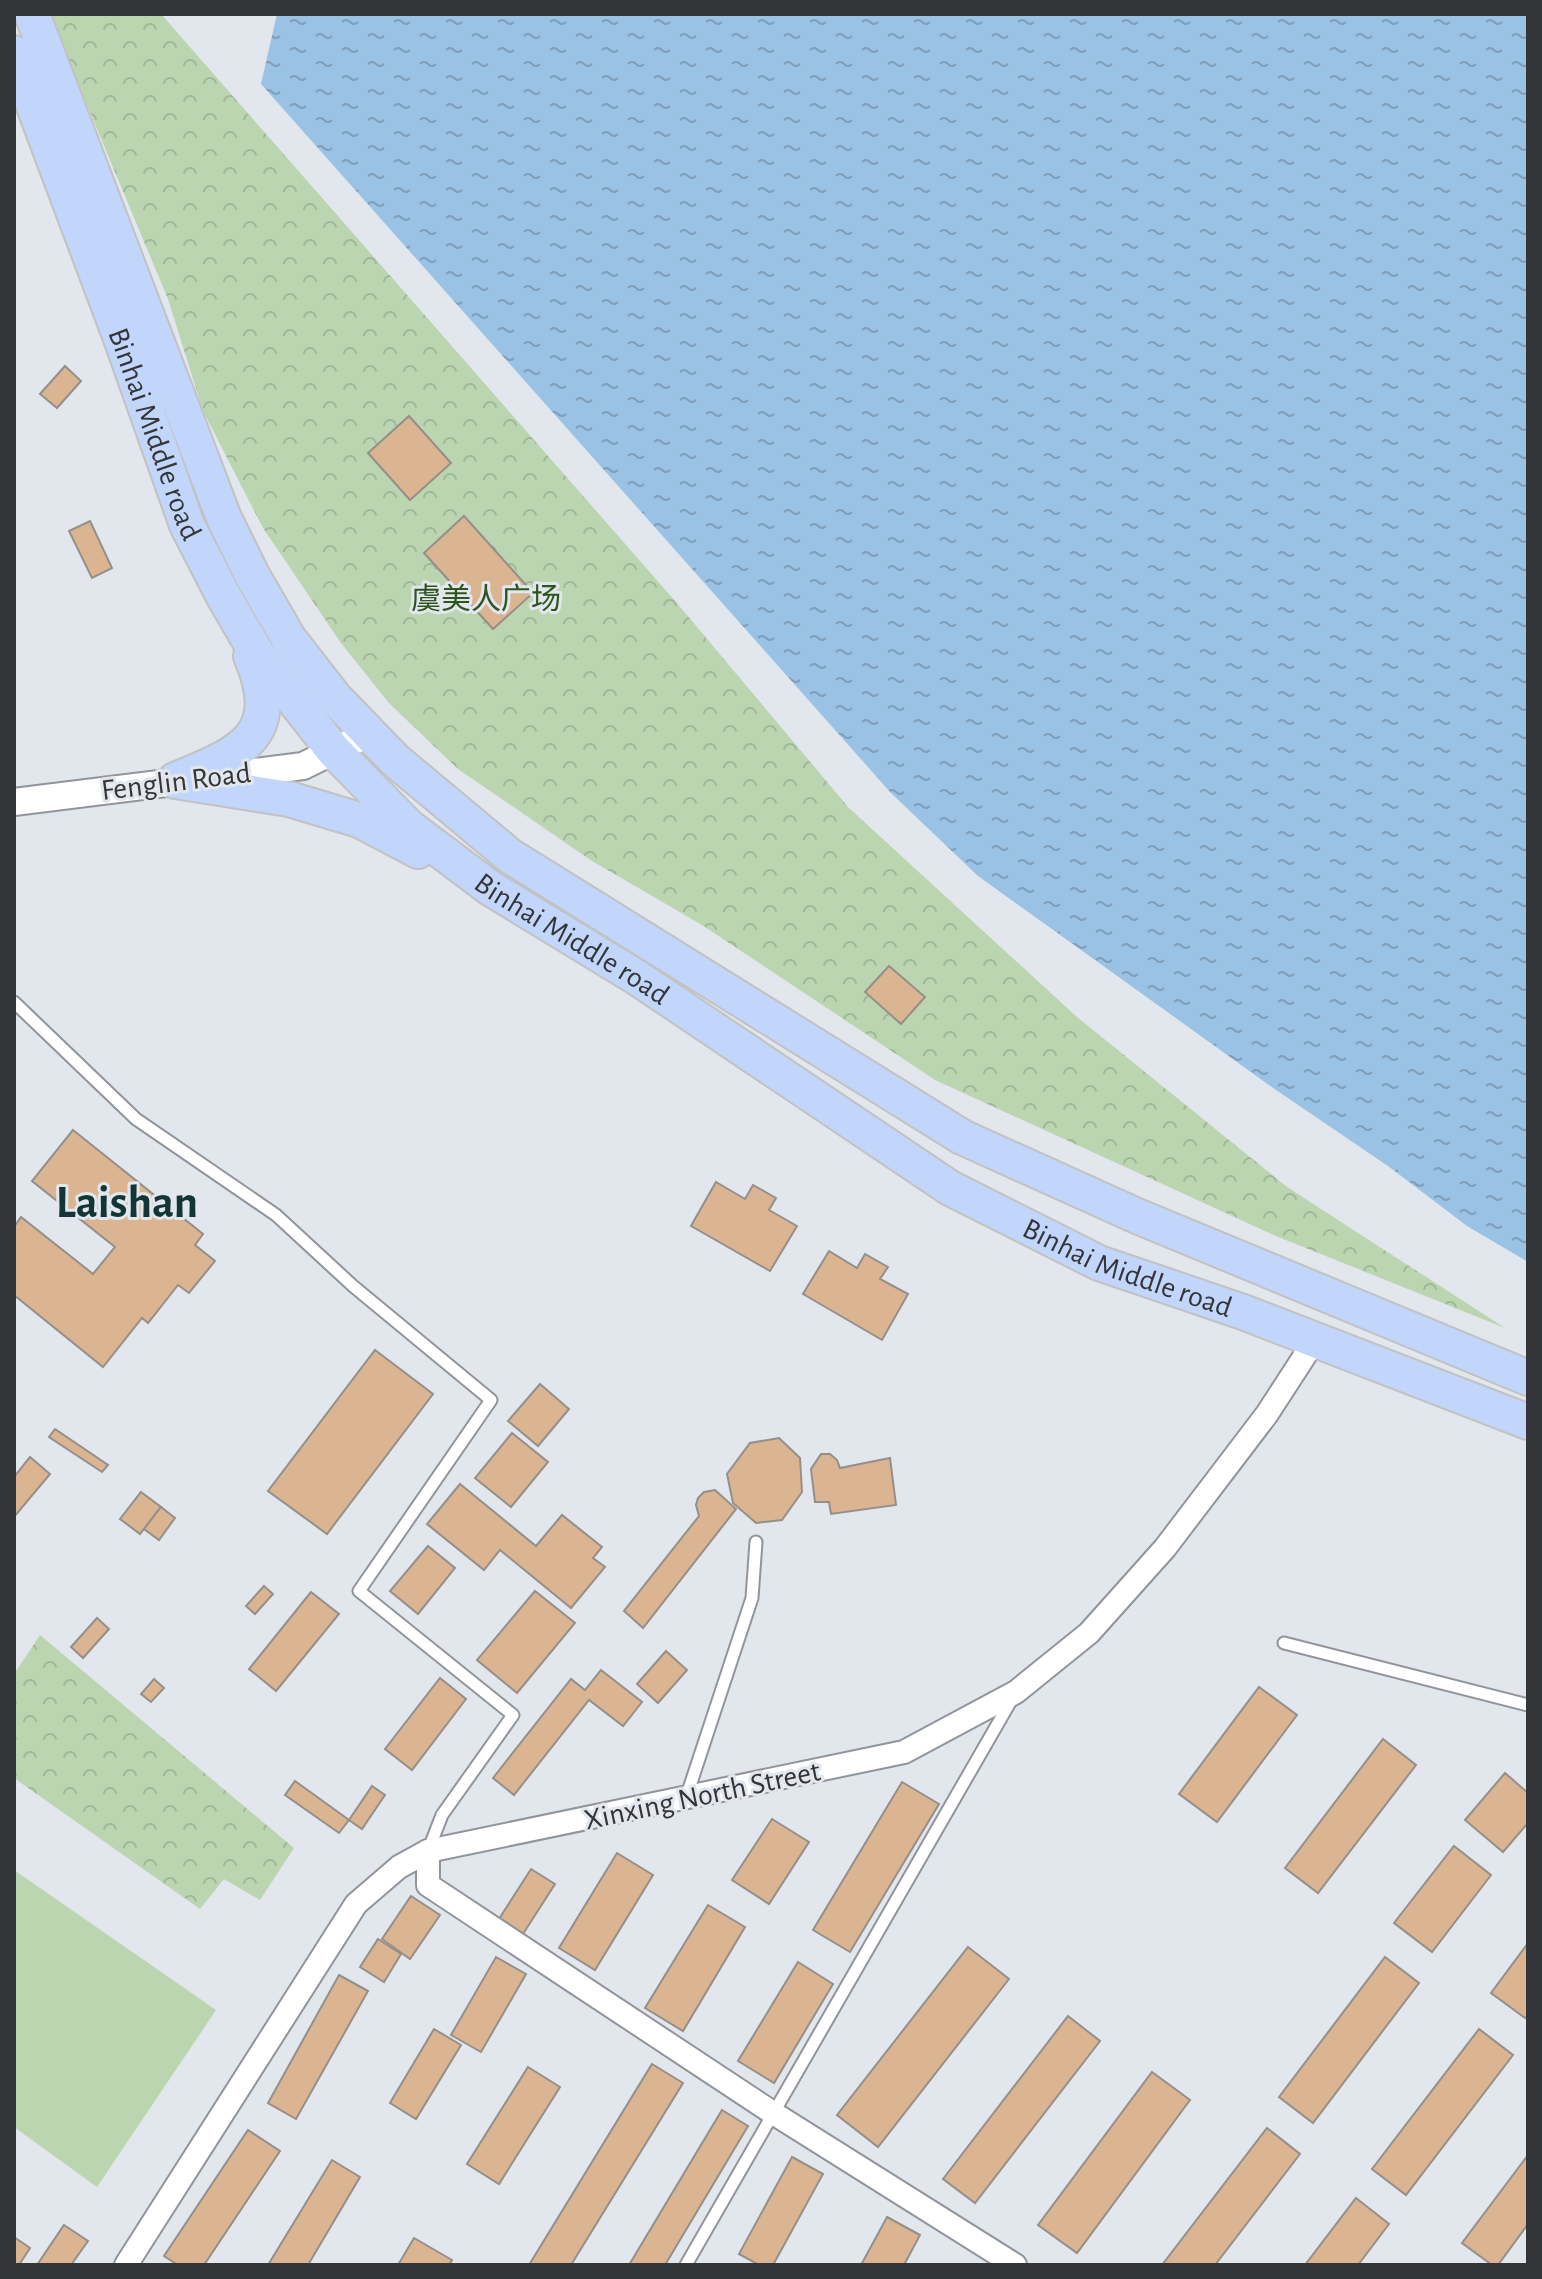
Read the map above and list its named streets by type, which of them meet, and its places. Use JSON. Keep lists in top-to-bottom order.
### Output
{
  "streets": {
    "main road": ["Binhai Middle road"],
    "street": ["Fenglin Road", "Xinxing North Street"]
  },
  "crossings": [
    ["Binhai Middle road", "Fenglin Road"],
    ["Binhai Middle road", "Xinxing North Street"]
  ],
  "districts": ["Laishan"],
  "parks": ["虞美人广场"]
}
